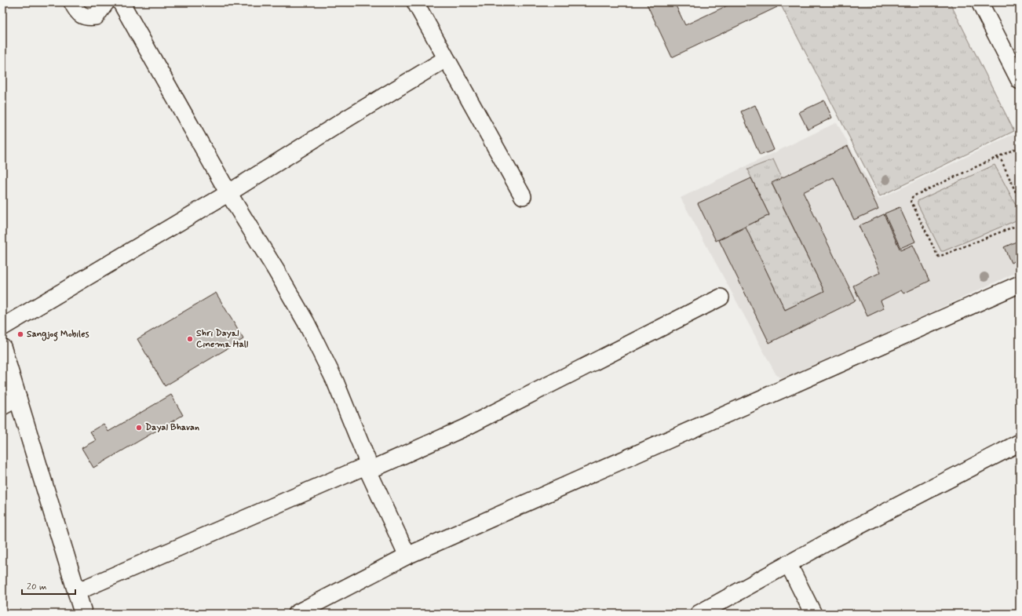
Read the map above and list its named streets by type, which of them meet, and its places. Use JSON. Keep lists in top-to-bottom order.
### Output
{
  "places": ["Sangjog Mobiles", "Shri Dayal Cinema Hall", "Dayal Bhavan"],
  "scale_bar": "20 m"
}
